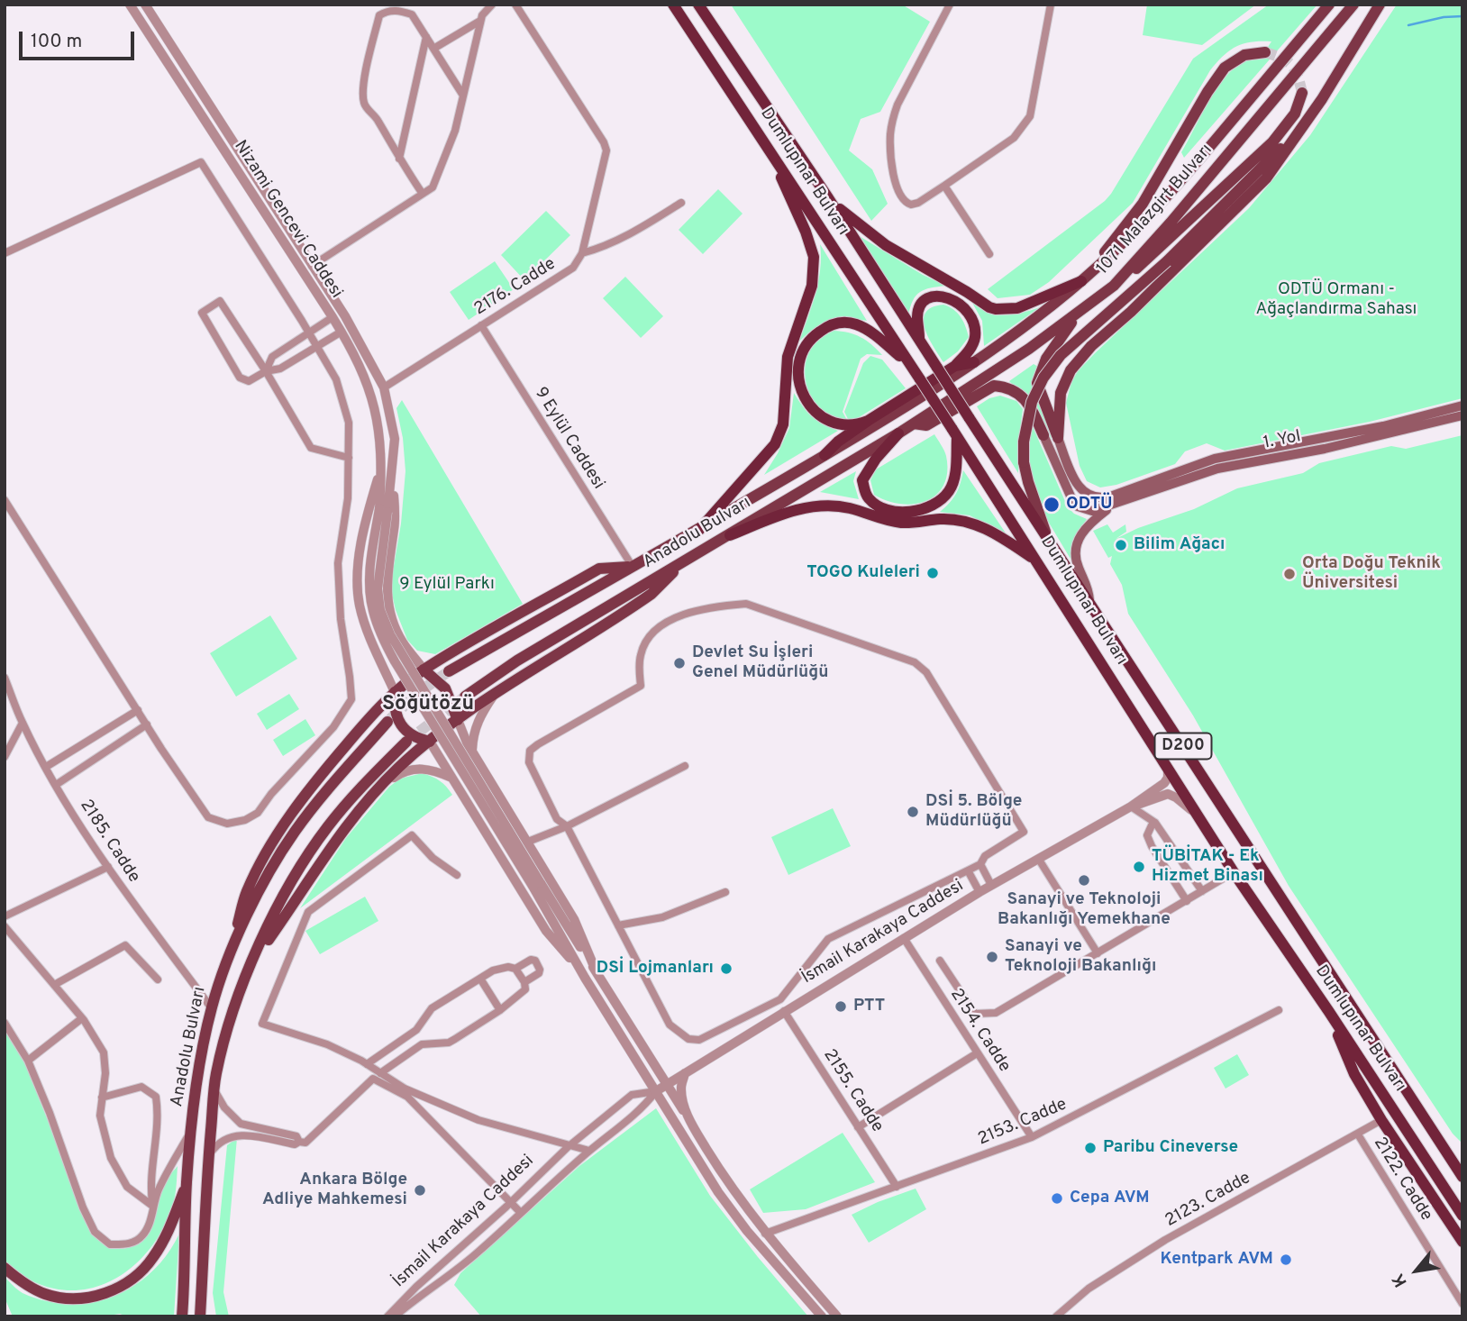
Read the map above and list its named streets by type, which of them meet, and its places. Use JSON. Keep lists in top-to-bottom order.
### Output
{
  "streets": {
    "highway": ["Dumlupınar Bulvarı", "D200"],
    "main road": ["1071 Malazgirt Bulvarı", "1. Yol", "Anadolu Bulvarı"],
    "street": [
      "Nizami Gencevi Caddesi",
      "2176. Cadde",
      "9 Eylül Caddesi",
      "2185. Cadde",
      "İsmail Karakaya Caddesi",
      "2154. Cadde",
      "2155. Cadde",
      "2153. Cadde",
      "2122. Cadde",
      "2123. Cadde"
    ]
  },
  "crossings": [
    ["Dumlupınar Bulvarı", "İsmail Karakaya Caddesi"],
    ["1071 Malazgirt Bulvarı", "Anadolu Bulvarı"],
    ["Nizami Gencevi Caddesi", "2176. Cadde"],
    ["2176. Cadde", "9 Eylül Caddesi"],
    ["9 Eylül Caddesi", "Anadolu Bulvarı"],
    ["Anadolu Bulvarı", "2185. Cadde"],
    ["İsmail Karakaya Caddesi", "2154. Cadde"],
    ["İsmail Karakaya Caddesi", "2155. Cadde"],
    ["2154. Cadde", "2153. Cadde"],
    ["2155. Cadde", "2153. Cadde"],
    ["2122. Cadde", "2123. Cadde"]
  ],
  "districts": ["Söğütözü"],
  "parks": ["ODTÜ Ormanı - Ağaçlandırma Sahası", "9 Eylül Parkı"],
  "places": [
    "ODTÜ",
    "Bilim Ağacı",
    "TOGO Kuleleri",
    "Orta Doğu Teknik Üniversitesi",
    "Devlet Su İşleri Genel Müdürlüğü",
    "DSİ 5. Bölge Müdürlüğü",
    "TÜBİTAK - Ek Hizmet Binası",
    "Sanayi ve Teknoloji Bakanlığı Yemekhane",
    "Sanayi ve Teknoloji Bakanlığı",
    "DSİ Lojmanları",
    "PTT",
    "Paribu Cineverse",
    "Ankara Bölge Adliye Mahkemesi",
    "Cepa AVM",
    "Kentpark AVM"
  ],
  "scale_bar": "100 m",
  "north": "bottom left"
}
